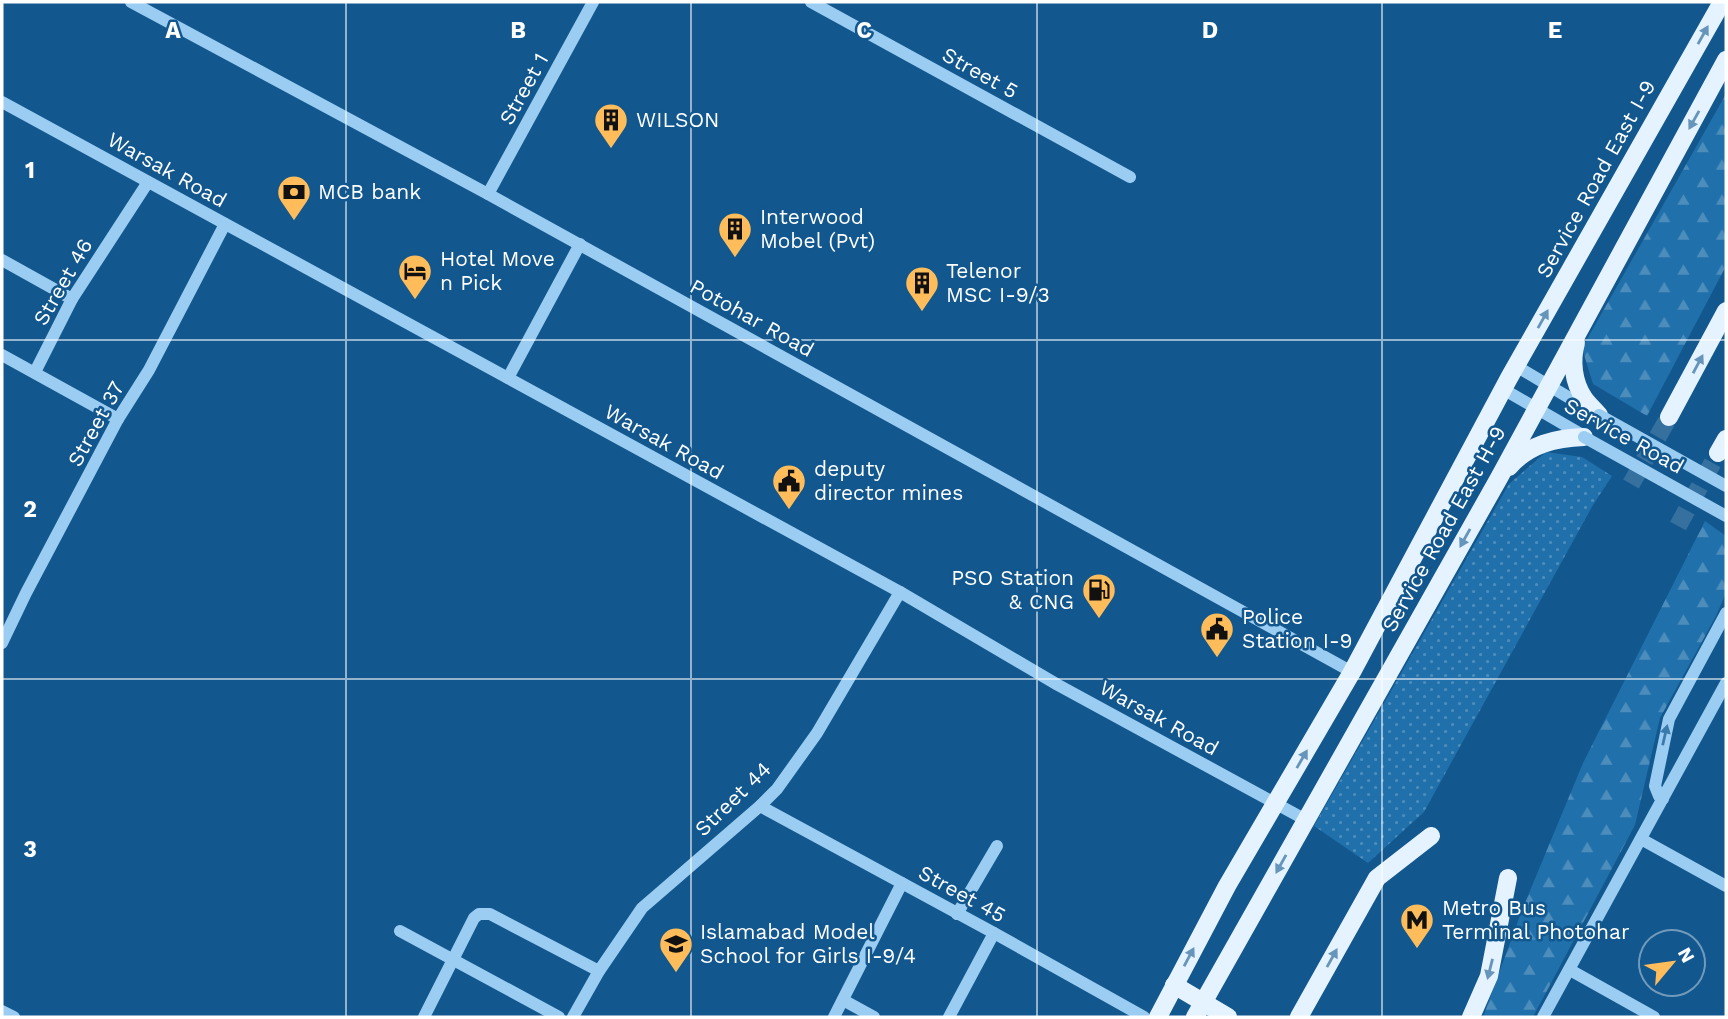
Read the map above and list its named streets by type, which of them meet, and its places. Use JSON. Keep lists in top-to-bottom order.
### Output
{
  "streets": {
    "main road": ["Service Road East I-9", "Service Road East H-9"],
    "street": [
      "Street 5",
      "Street 1",
      "Warsak Road",
      "Street 46",
      "Potohar Road",
      "Street 37",
      "Service Road",
      "Street 44",
      "Street 45"
    ]
  },
  "crossings": [
    ["Street 1", "Potohar Road"],
    ["Warsak Road", "Street 46"],
    ["Warsak Road", "Street 37"],
    ["Warsak Road", "Service Road East H-9"],
    ["Warsak Road", "Street 44"],
    ["Service Road East I-9", "Service Road"],
    ["Service Road East I-9", "Service Road East H-9"],
    ["Potohar Road", "Service Road East H-9"],
    ["Service Road", "Service Road East H-9"],
    ["Street 44", "Street 45"]
  ],
  "one_way": ["Service Road East I-9"],
  "places": {
    "building": ["WILSON", "Interwood Mobel (Pvt)", "Telenor MSC I-9/3"],
    "bank": ["MCB bank"],
    "hotel": ["Hotel Move n Pick"],
    "public building": ["deputy director mines", "Police Station I-9"],
    "fuel station": ["PSO Station & CNG"],
    "metro station": ["Metro Bus Terminal Photohar"],
    "school or university": ["Islamabad Model School for Girls I-9/4"]
  },
  "north": "top right",
  "grid": {
    "columns": [
      "A",
      "B",
      "C",
      "D",
      "E"
    ],
    "rows": ["1", "2", "3"]
  }
}
